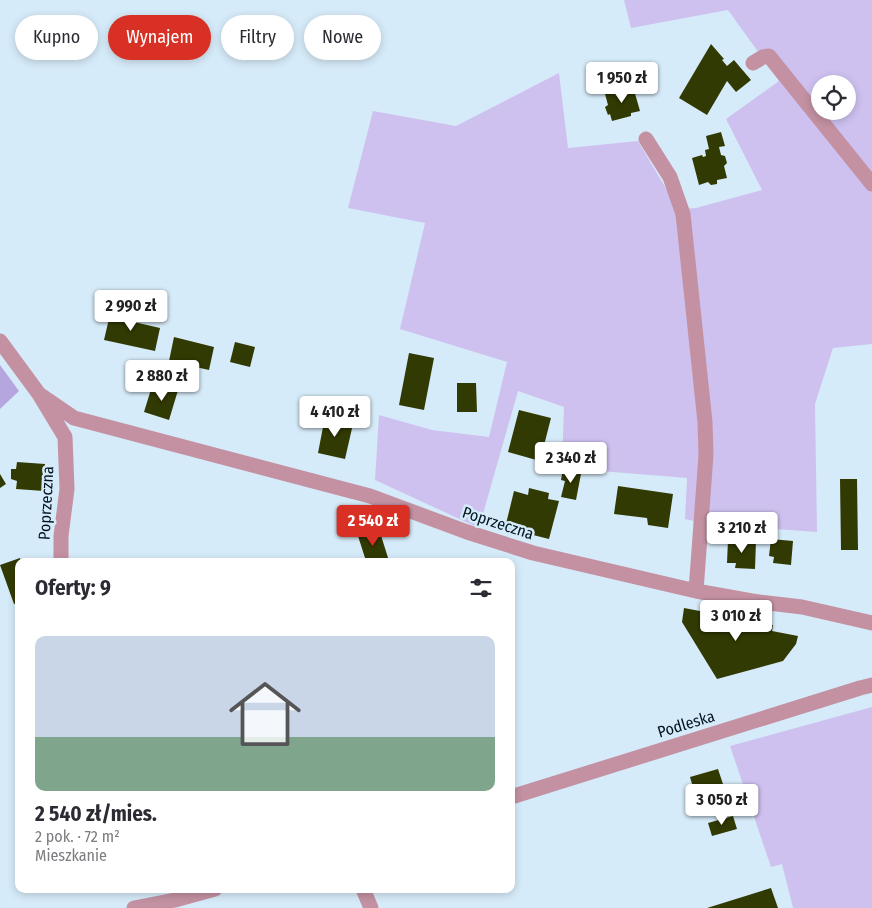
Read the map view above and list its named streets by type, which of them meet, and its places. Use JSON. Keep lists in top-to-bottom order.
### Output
{
  "streets": {
    "street": ["Poprzeczna", "Podleska"]
  },
  "page": {
    "chip": [
      "Kupno",
      "Wynajem",
      "Filtry",
      "Nowe"
    ],
    "price": [
      "1 950 zł",
      "2 990 zł",
      "2 880 zł",
      "4 410 zł",
      "2 340 zł",
      "2 540 zł",
      "3 210 zł",
      "3 010 zł",
      "3 050 zł"
    ],
    "heading": "Oferty: 9",
    "list": [
      {
        "name": "2 540 zł/mies.",
        "note": "2 pok. · 72 m² · Mieszkanie"
      }
    ]
  }
}
